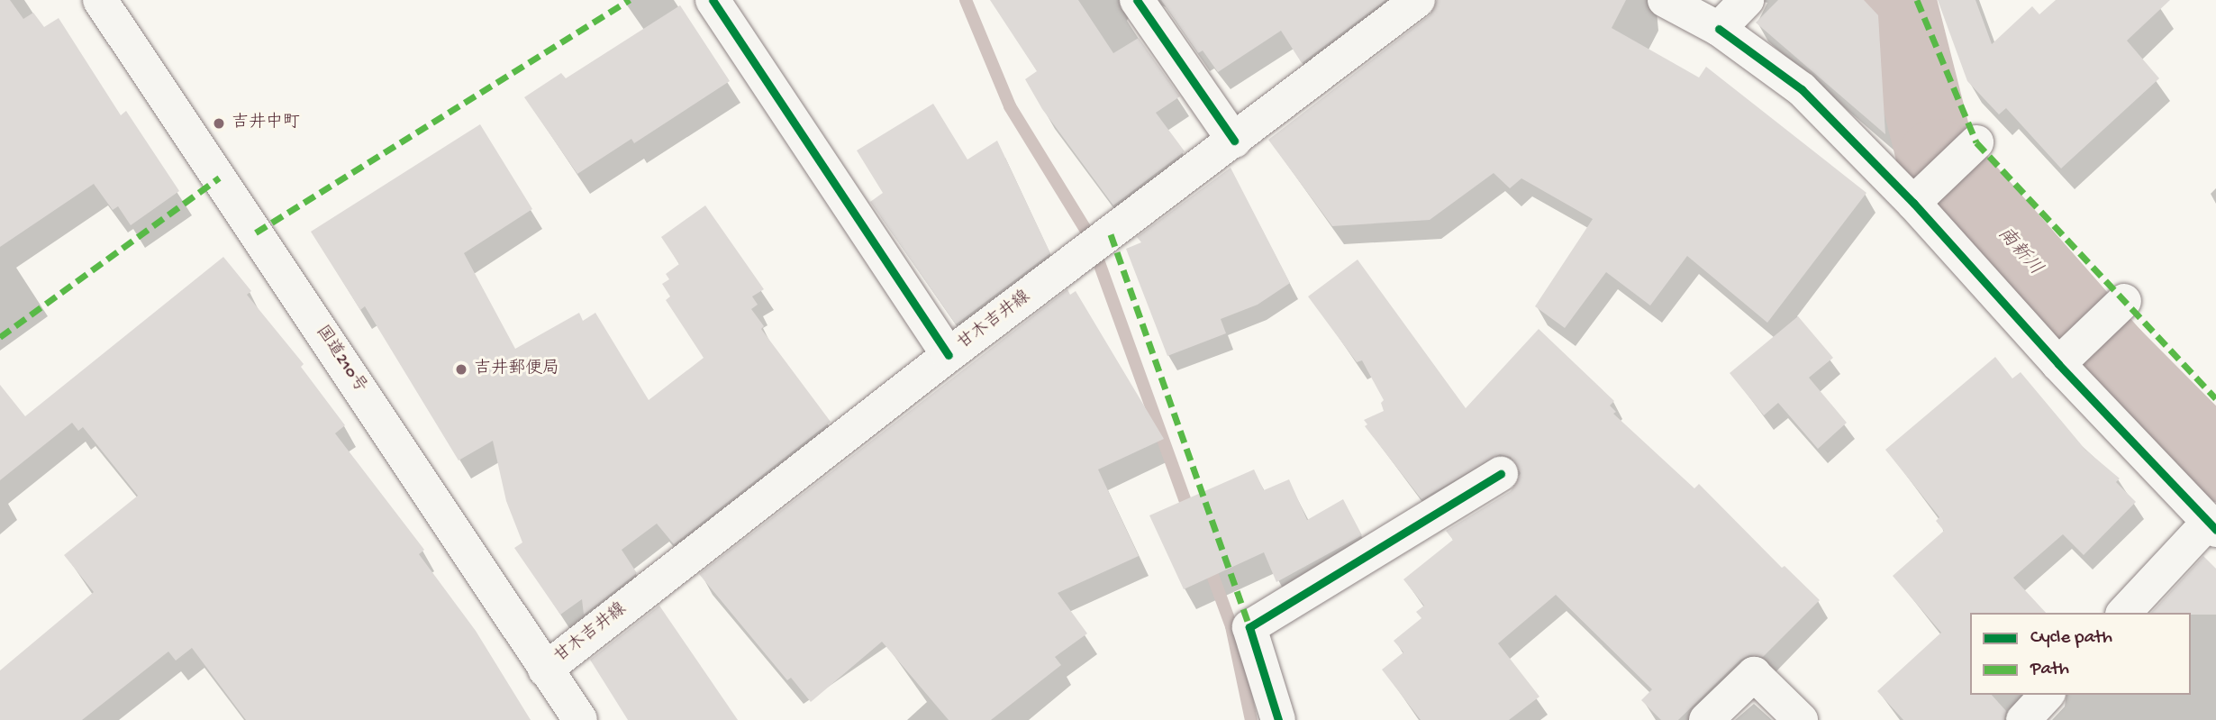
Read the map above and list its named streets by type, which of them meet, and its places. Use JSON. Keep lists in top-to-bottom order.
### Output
{
  "streets": {
    "main road": ["甘木吉井線", "国道210号"]
  },
  "crossings": [
    ["甘木吉井線", "国道210号"]
  ],
  "water": ["南新川"],
  "places": ["吉井中町", "吉井郵便局"],
  "legend": ["Cycle path", "Path"]
}
